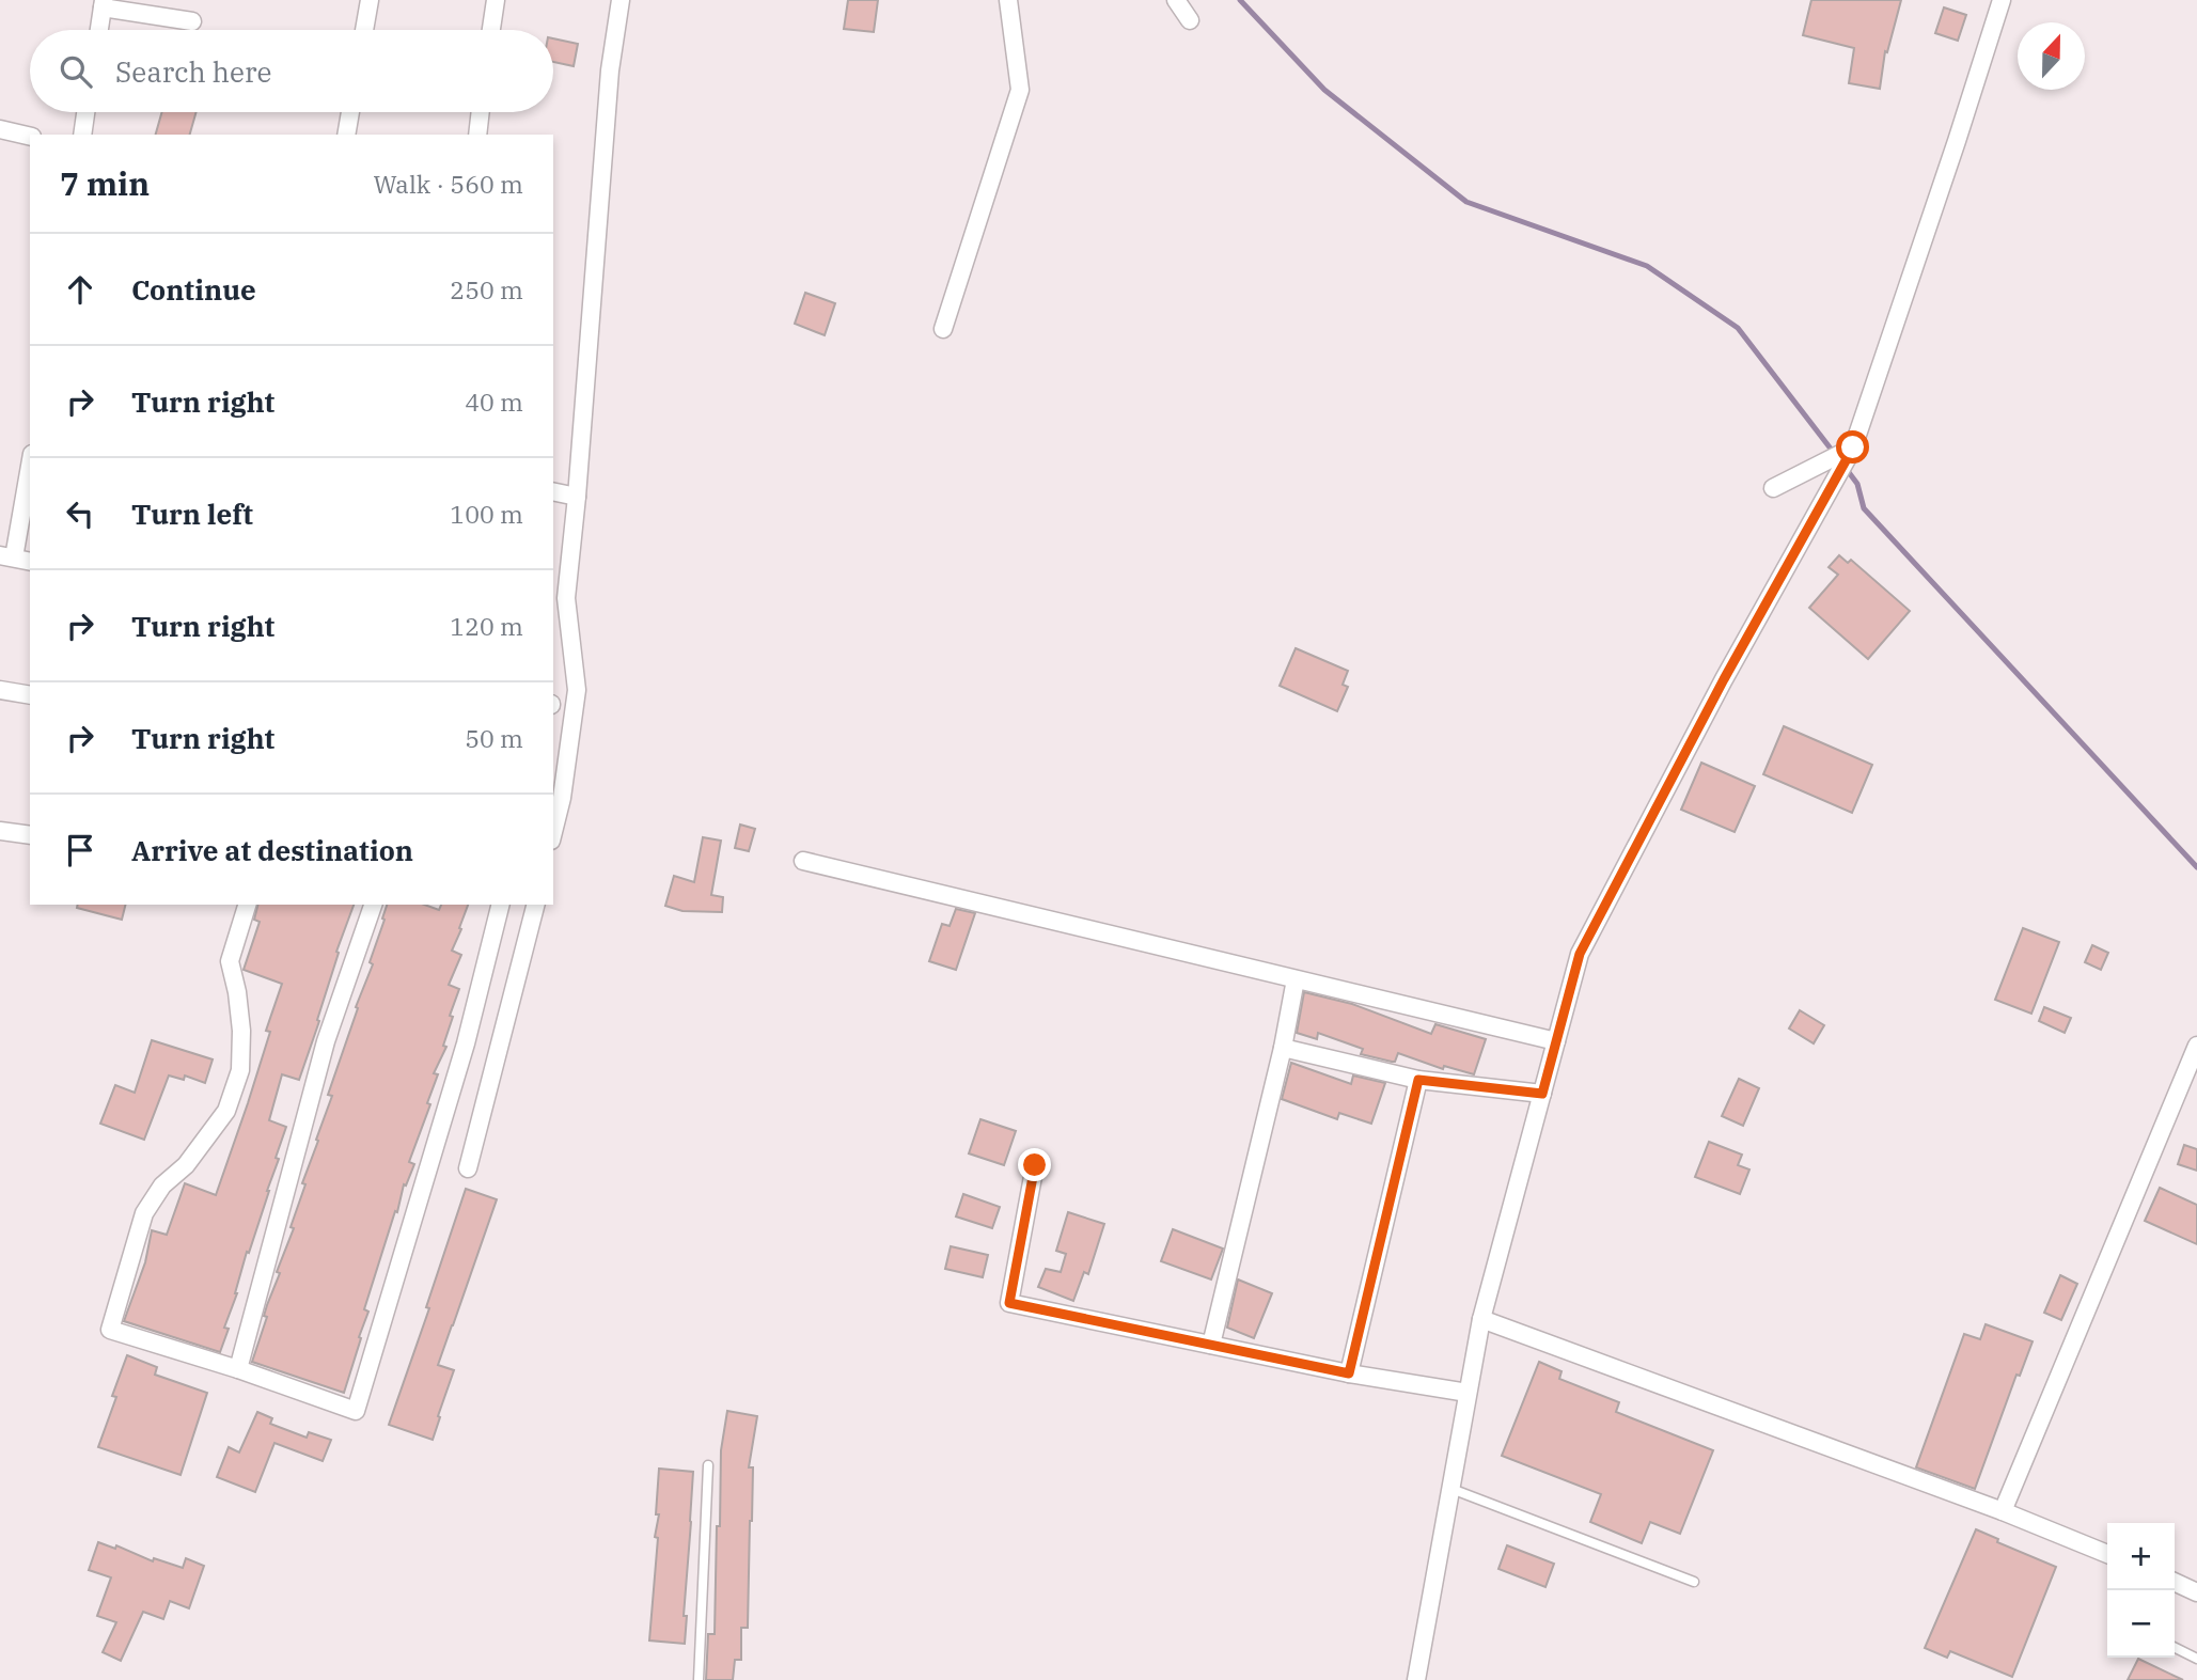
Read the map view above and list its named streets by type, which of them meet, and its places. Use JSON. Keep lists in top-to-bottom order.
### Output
{
  "north": "top",
  "page": {
    "search": "Search here",
    "heading": ["7 min", "Walk · 560 m"],
    "list": [
      ["Continue", "250 m"],
      ["Turn right", "40 m"],
      ["Turn left", "100 m"],
      ["Turn right", "120 m"],
      ["Turn right", "50 m"],
      "Arrive at destination"
    ],
    "map_buttons": ["+", "−"]
  }
}
